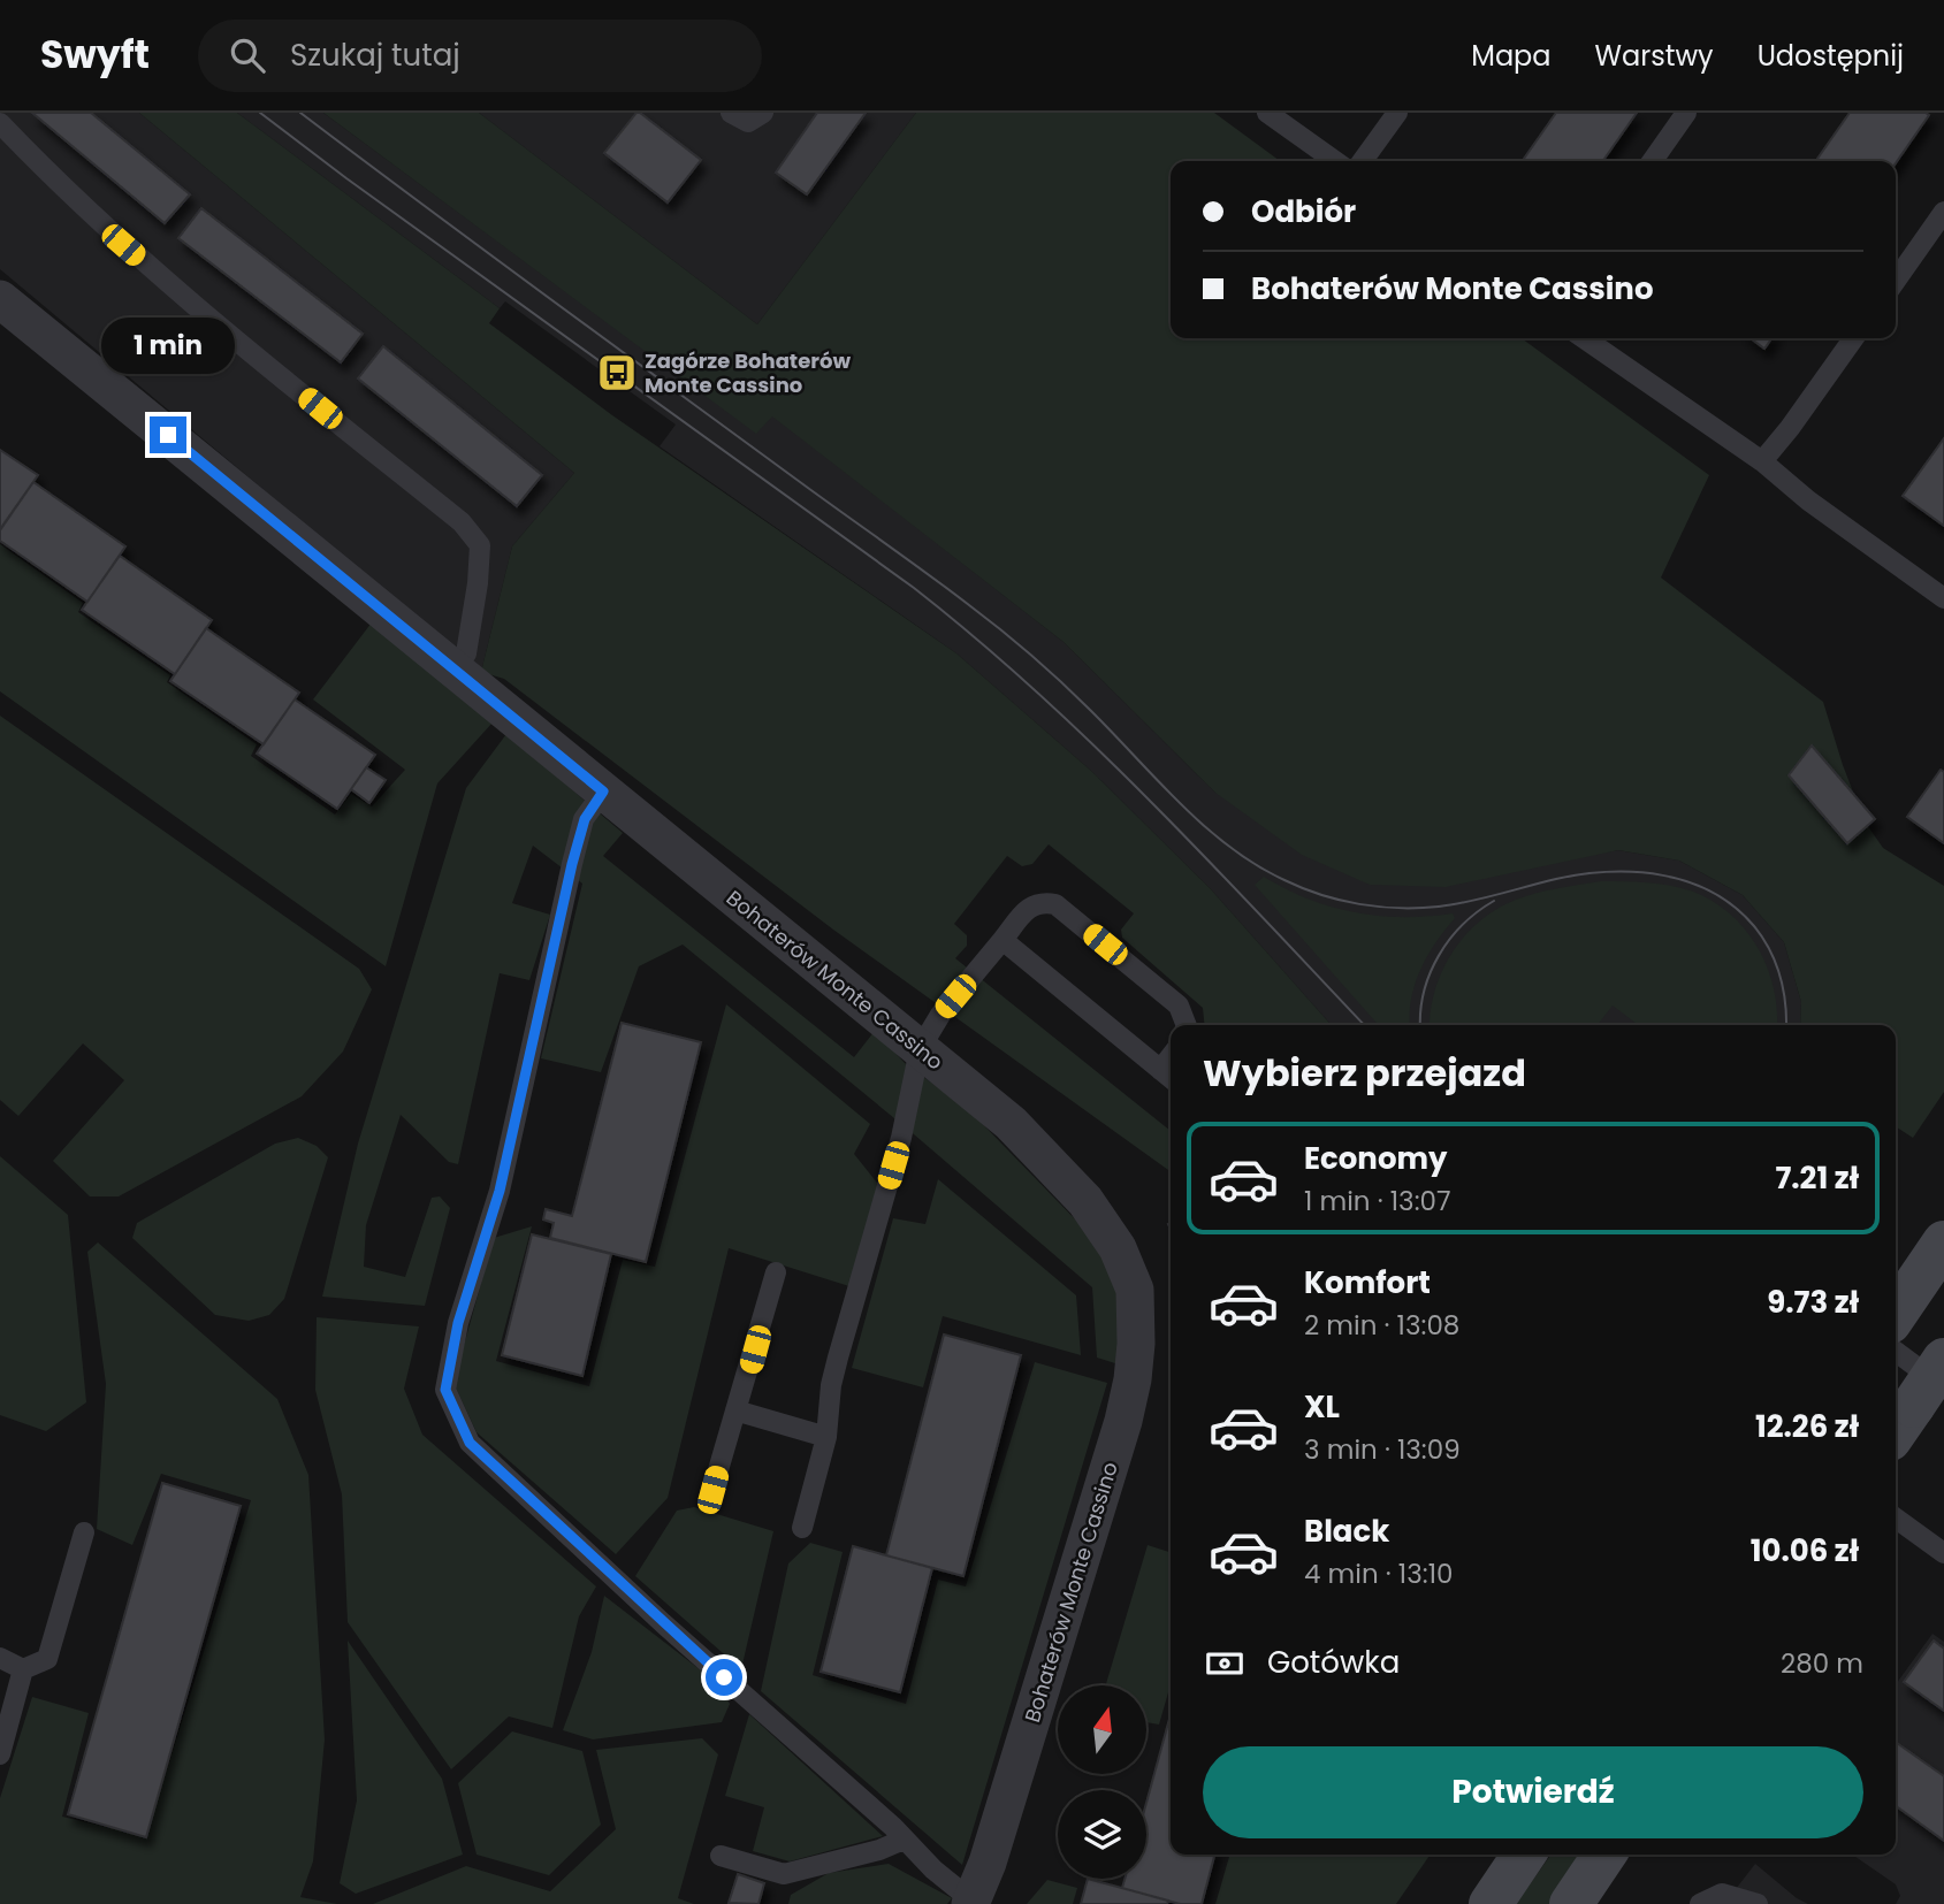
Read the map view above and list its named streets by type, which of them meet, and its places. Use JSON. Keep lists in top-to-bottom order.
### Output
{
  "streets": {
    "street": ["Bohaterów Monte Cassino"]
  },
  "places": {
    "bus stop": ["Zagórze Bohaterów Monte Cassino"]
  },
  "north": "top",
  "page": {
    "header": "Swyft",
    "search": "Szukaj tutaj",
    "nav": ["Mapa", "Warstwy", "Udostępnij"],
    "banner": ["Odbiór", "Bohaterów Monte Cassino"],
    "bubble": "1 min",
    "heading": "Wybierz przejazd",
    "list": [
      {
        "name": "Economy",
        "note": "1 min · 13:07",
        "value": "7.21 zł"
      },
      {
        "name": "Komfort",
        "note": "2 min · 13:08",
        "value": "9.73 zł"
      },
      {
        "name": "XL",
        "note": "3 min · 13:09",
        "value": "12.26 zł"
      },
      {
        "name": "Black",
        "note": "4 min · 13:10",
        "value": "10.06 zł"
      }
    ],
    "pay": ["Gotówka", "280 m"],
    "buttons": "Potwierdź"
  }
}
